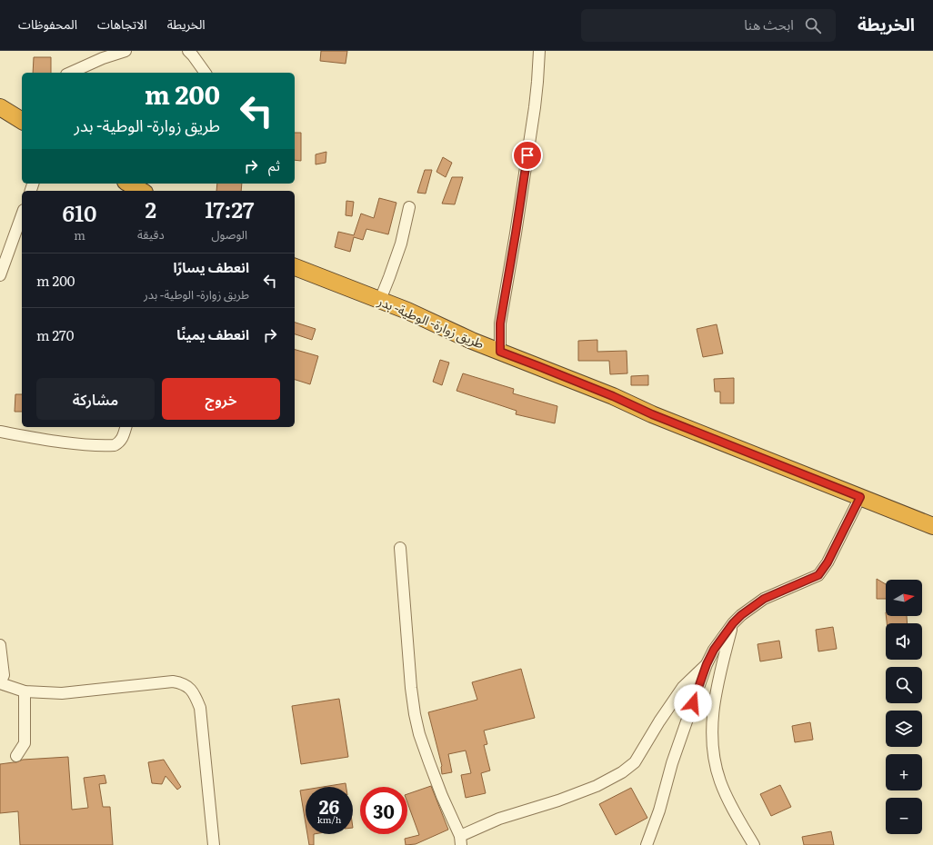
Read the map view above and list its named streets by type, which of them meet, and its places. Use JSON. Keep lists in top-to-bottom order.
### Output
{
  "streets": {
    "highway": ["طريق زوارة- الوطية- بدر"]
  },
  "north": "right",
  "page": {
    "header": "الخريطة",
    "search": "ابحث هنا",
    "nav": ["الخريطة", "الاتجاهات", "المحفوظات"],
    "turn": ["200 m", "طريق زوارة- الوطية- بدر"],
    "then": "ثم",
    "eta": [
      "17:27",
      "الوصول",
      "2",
      "دقيقة",
      "610",
      "m"
    ],
    "list": [
      {
        "name": "انعطف يسارًا",
        "note": "طريق زوارة- الوطية- بدر",
        "value": "200 m"
      },
      {
        "name": "انعطف يمينًا",
        "value": "270 m"
      }
    ],
    "buttons": ["خروج", "مشاركة"],
    "map_buttons": ["+", "−"],
    "speed": "26 km/h",
    "limit": "30"
  }
}
